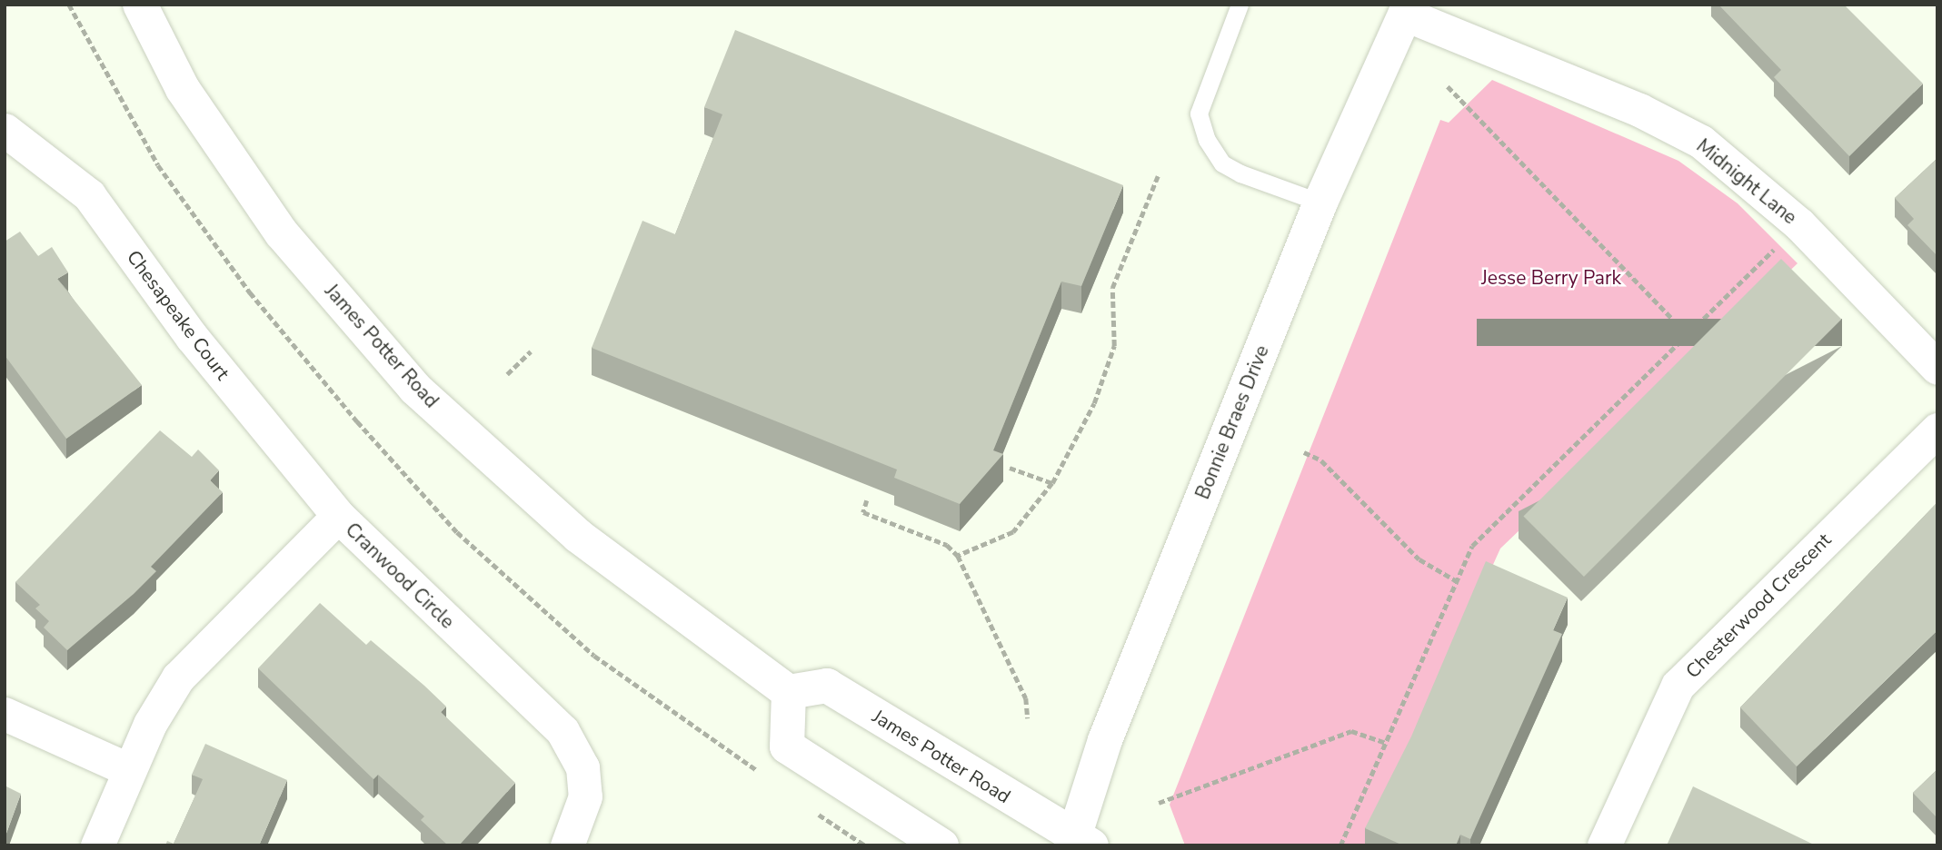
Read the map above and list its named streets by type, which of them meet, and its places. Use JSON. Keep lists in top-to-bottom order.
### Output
{
  "streets": {
    "main road": ["James Potter Road", "Bonnie Braes Drive"],
    "street": [
      "Midnight Lane",
      "Chesapeake Court",
      "Cranwood Circle",
      "Chesterwood Crescent"
    ]
  },
  "crossings": [
    ["Midnight Lane", "Bonnie Braes Drive"],
    ["Chesapeake Court", "Cranwood Circle"],
    ["James Potter Road", "Bonnie Braes Drive"]
  ],
  "parks": ["Jesse Berry Park"]
}
